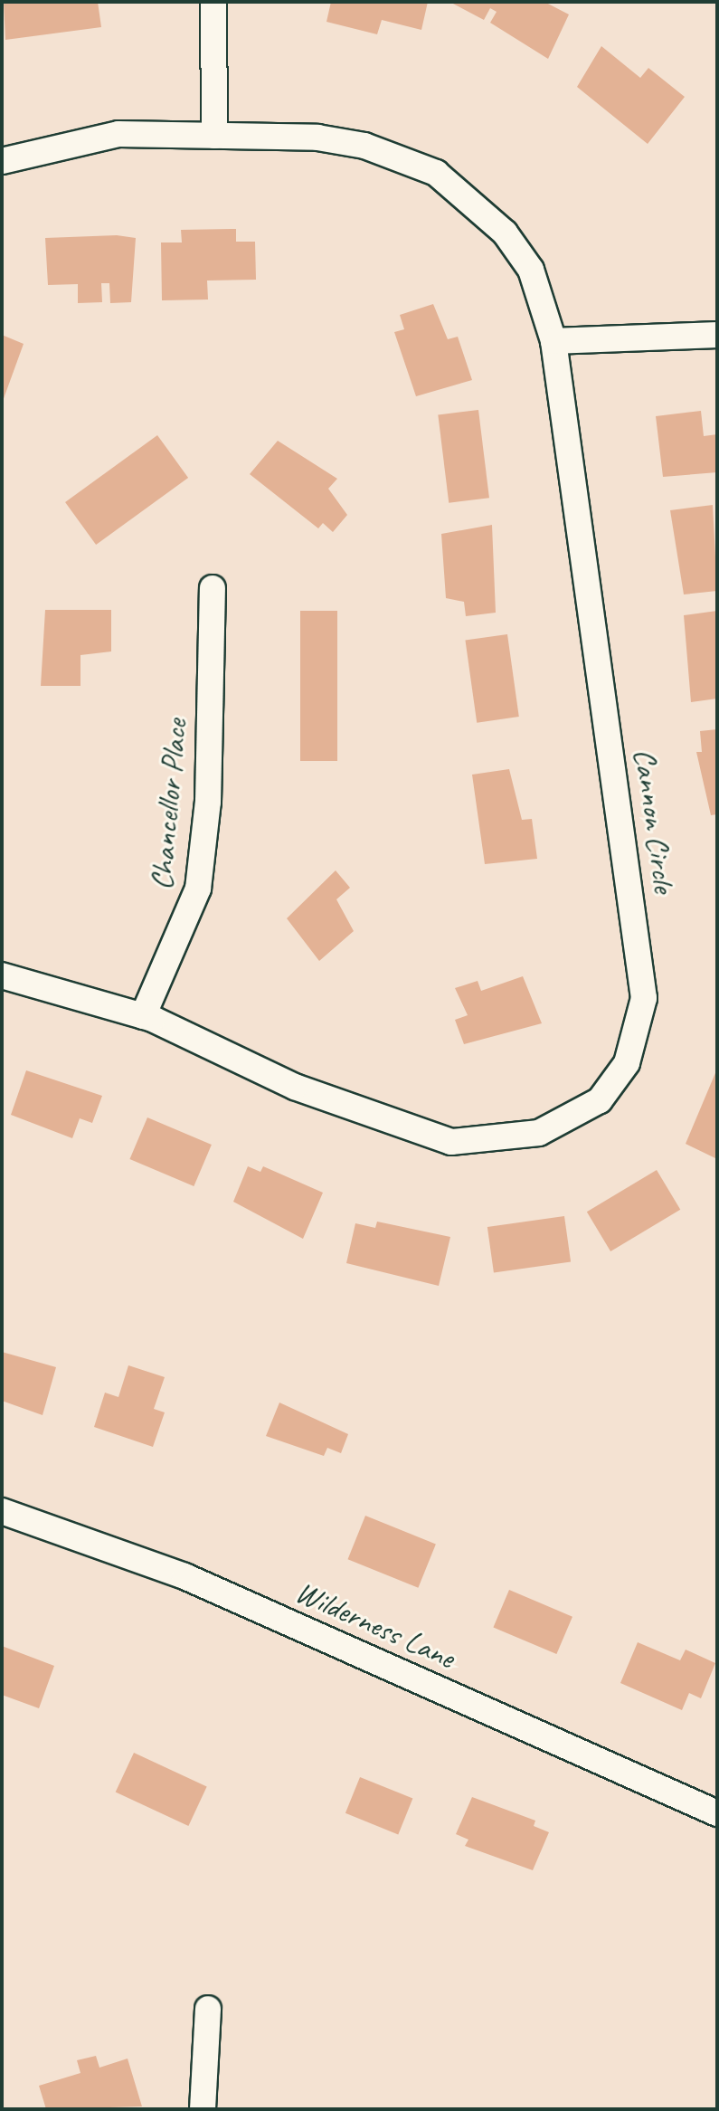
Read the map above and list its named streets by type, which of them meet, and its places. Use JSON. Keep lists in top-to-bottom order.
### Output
{
  "streets": {
    "street": ["Chancellor Place", "Cannon Circle", "Wilderness Lane"]
  },
  "crossings": [
    ["Chancellor Place", "Cannon Circle"]
  ]
}
